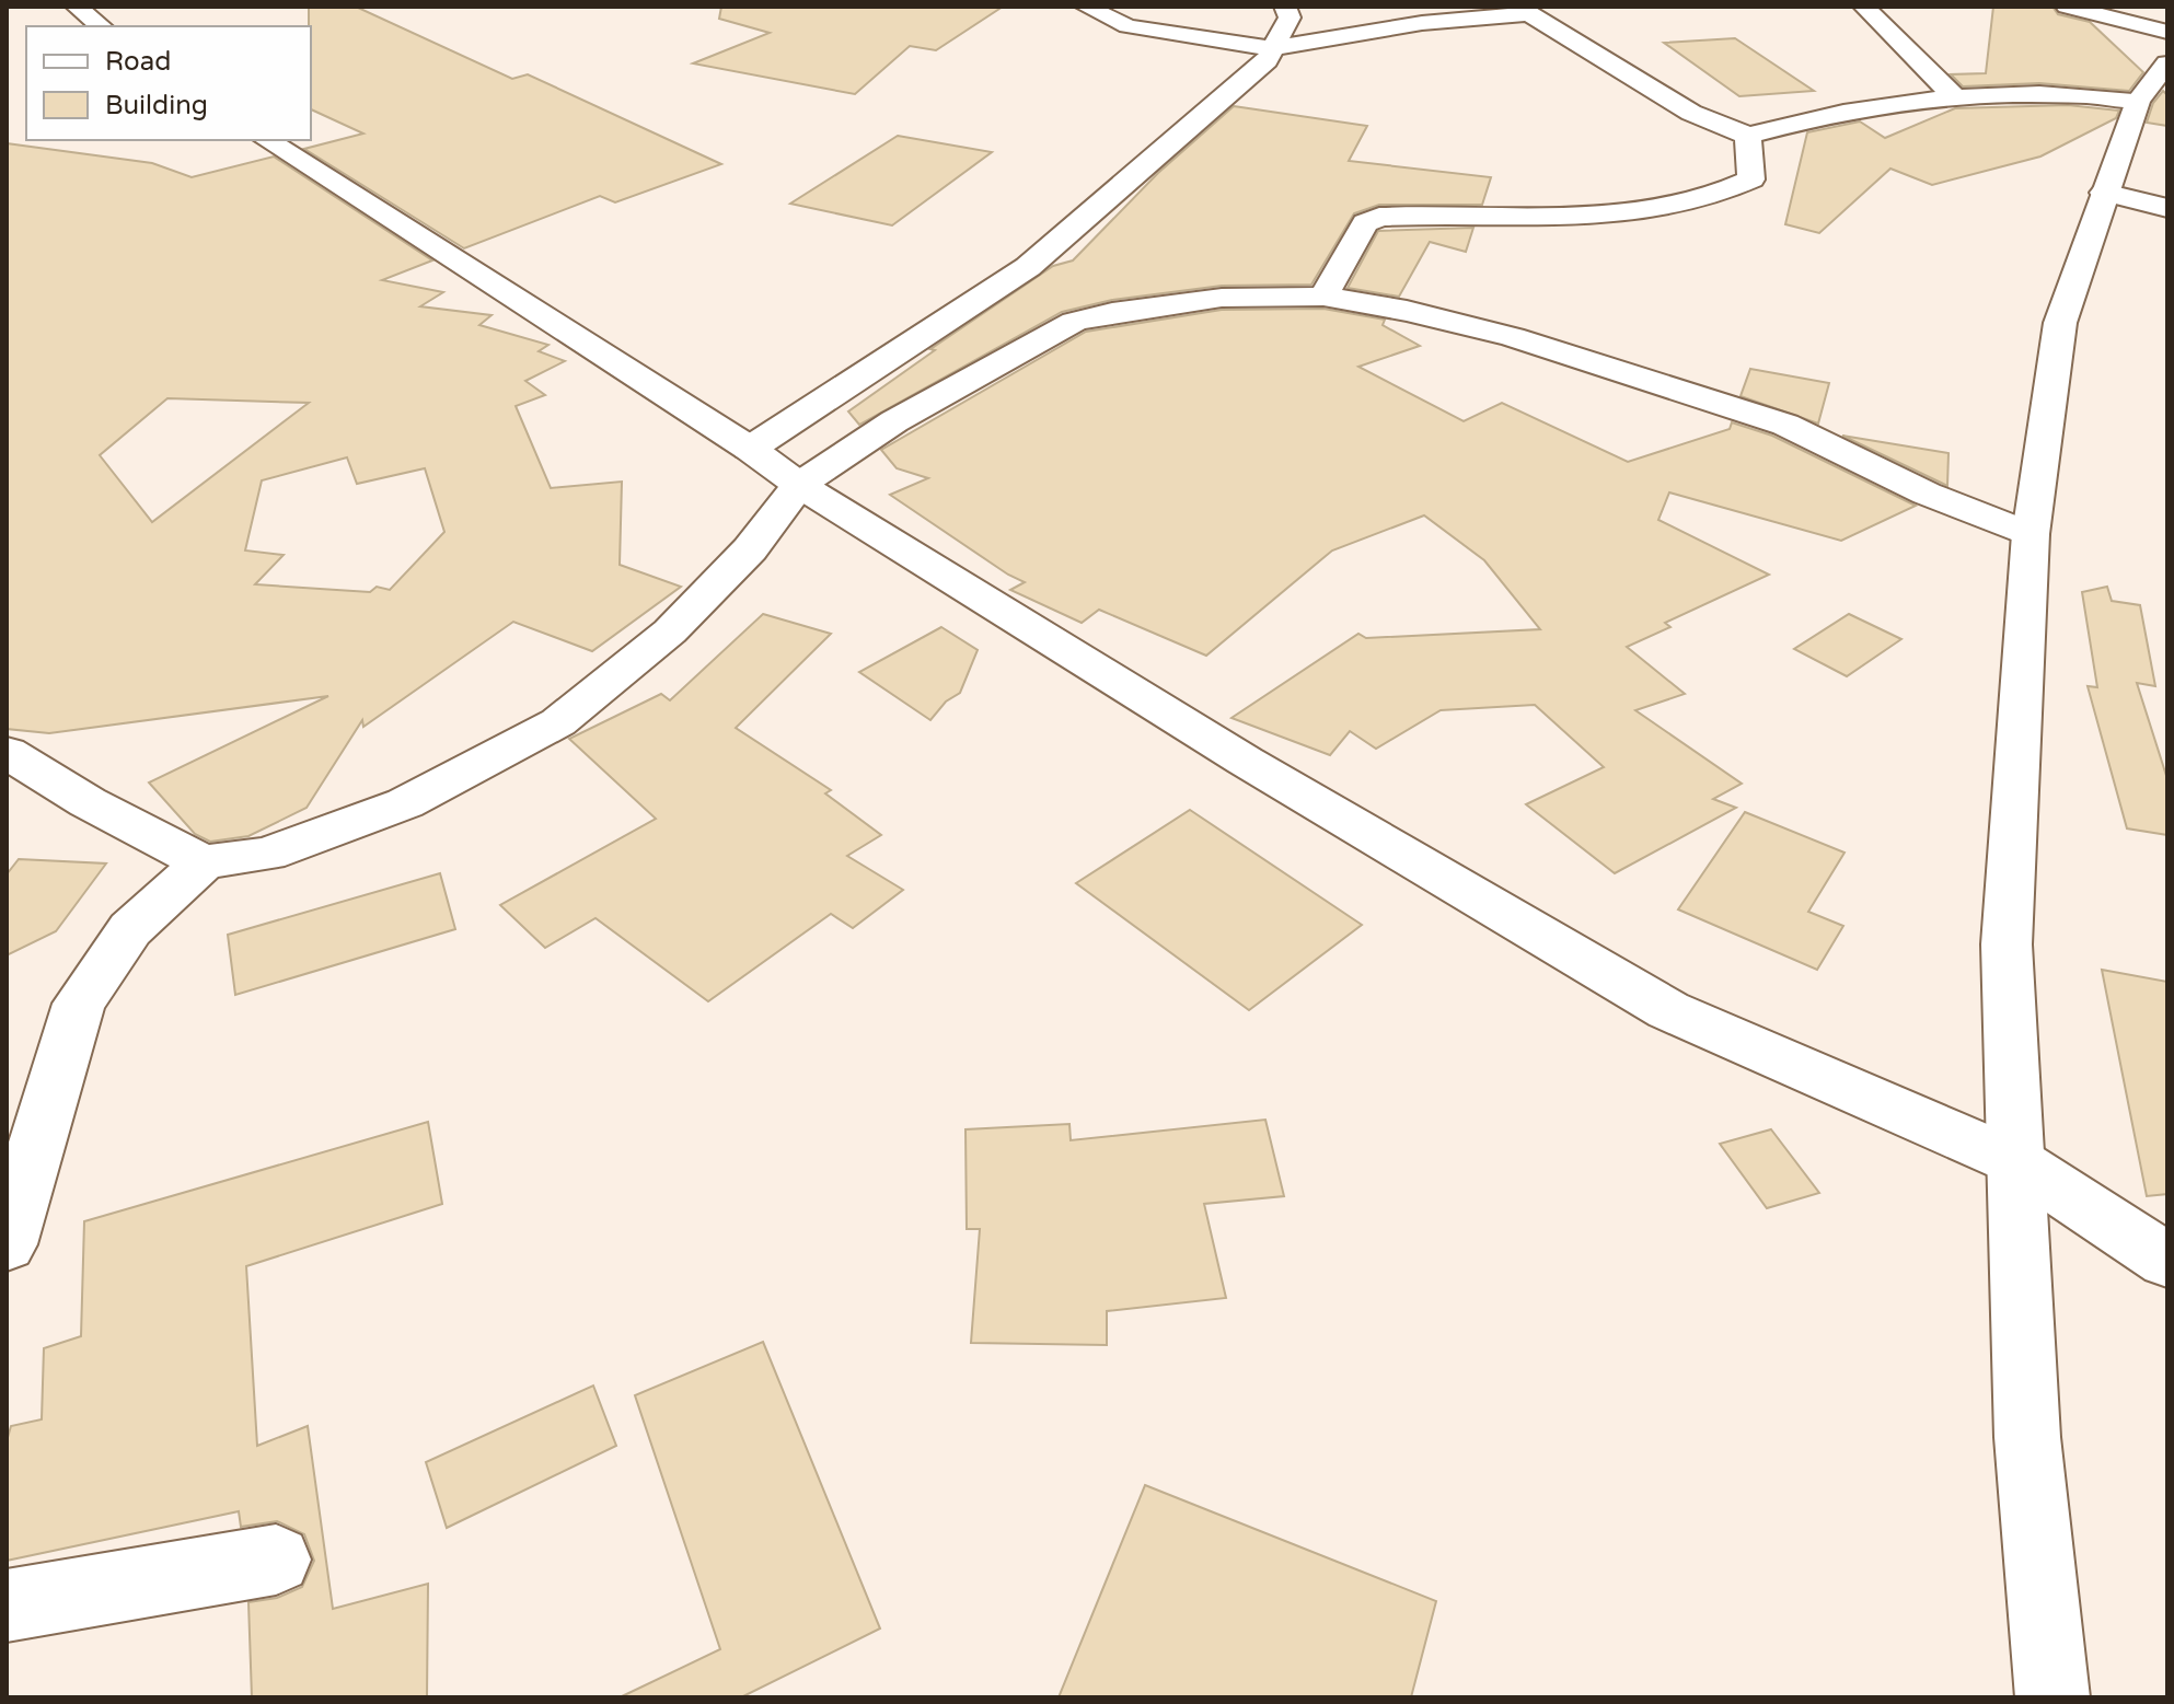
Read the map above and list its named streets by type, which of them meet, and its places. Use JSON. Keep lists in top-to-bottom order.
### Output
{
  "legend": ["Road", "Building"]
}
